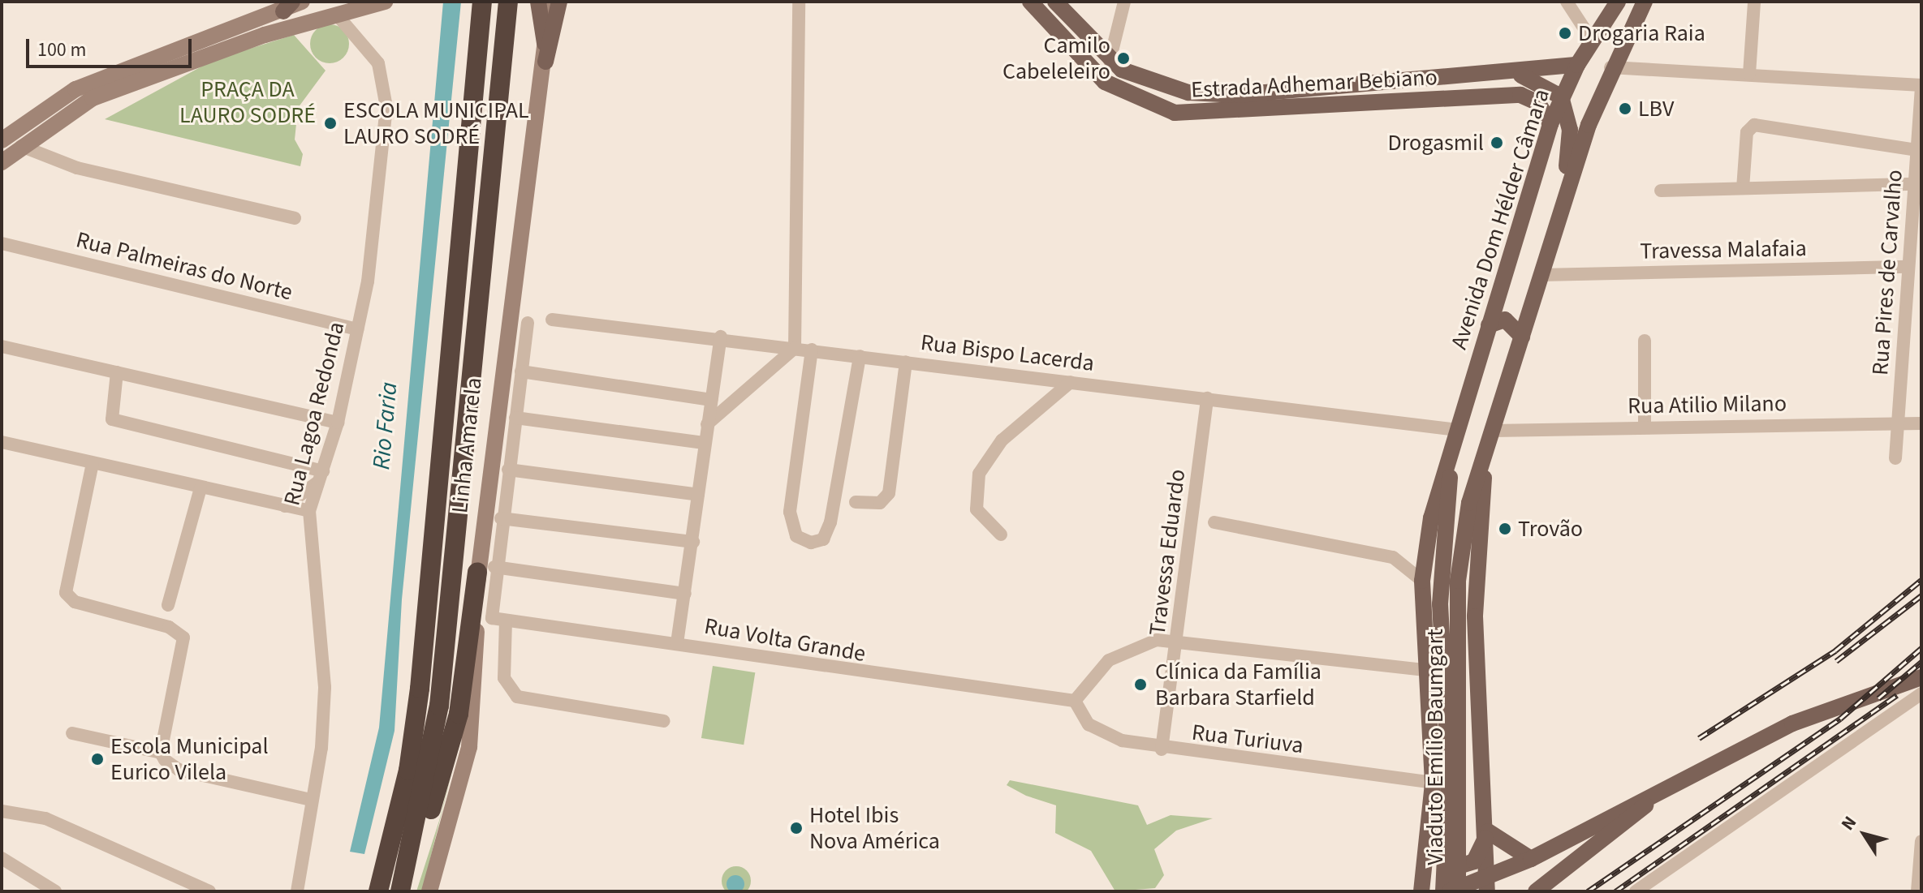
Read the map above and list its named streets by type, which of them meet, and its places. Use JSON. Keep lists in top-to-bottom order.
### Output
{
  "streets": {
    "highway": ["Linha Amarela"],
    "main road": ["Estrada Adhemar Bebiano", "Avenida Dom Hélder Câmara", "Viaduto Emílio Baumgart"],
    "street": [
      "Travessa Malafaia",
      "Rua Palmeiras do Norte",
      "Rua Pires de Carvalho",
      "Rua Bispo Lacerda",
      "Rua Atilio Milano",
      "Rua Lagoa Redonda",
      "Travessa Eduardo",
      "Rua Volta Grande",
      "Rua Turiuva"
    ]
  },
  "crossings": [
    ["Estrada Adhemar Bebiano", "Avenida Dom Hélder Câmara"],
    ["Avenida Dom Hélder Câmara", "Rua Bispo Lacerda"],
    ["Avenida Dom Hélder Câmara", "Rua Turiuva"],
    ["Avenida Dom Hélder Câmara", "Viaduto Emílio Baumgart"],
    ["Travessa Malafaia", "Rua Pires de Carvalho"],
    ["Rua Palmeiras do Norte", "Rua Lagoa Redonda"],
    ["Rua Pires de Carvalho", "Rua Atilio Milano"],
    ["Rua Bispo Lacerda", "Travessa Eduardo"],
    ["Linha Amarela", "Rua Volta Grande"],
    ["Travessa Eduardo", "Rua Turiuva"],
    ["Rua Volta Grande", "Rua Turiuva"]
  ],
  "water": ["Rio Faria"],
  "parks": ["PRAÇA DA LAURO SODRÉ"],
  "places": [
    "Drogaria Raia",
    "Camilo Cabeleleiro",
    "LBV",
    "ESCOLA MUNICIPAL LAURO SODRÉ",
    "Drogasmil",
    "Trovão",
    "Clínica da Família Barbara Starfield",
    "Escola Municipal Eurico Vilela",
    "Hotel Ibis Nova América"
  ],
  "scale_bar": "100 m",
  "north": "top left"
}
